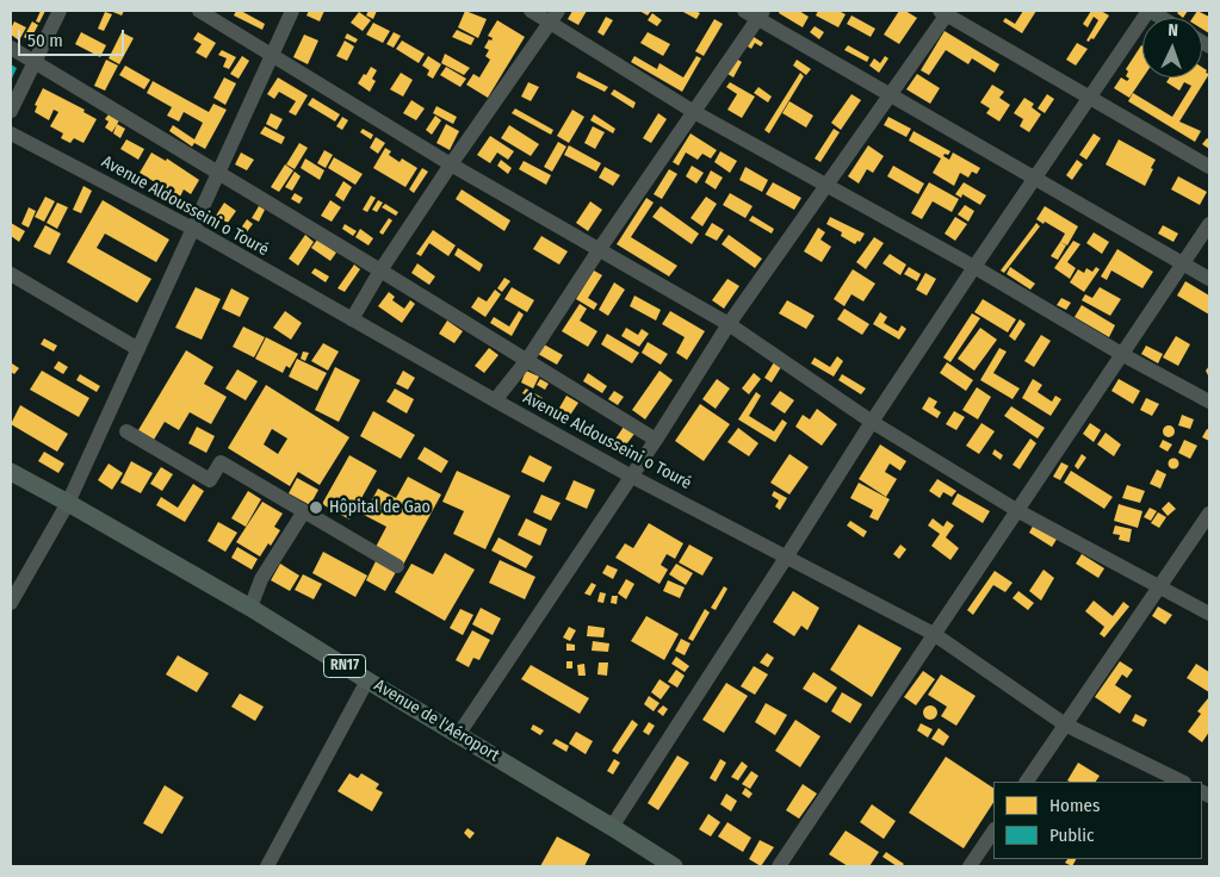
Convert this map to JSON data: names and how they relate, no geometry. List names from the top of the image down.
{
  "streets": {
    "main road": ["RN17", "Avenue de l'Aéroport"],
    "street": ["Avenue Aldousseini o Touré"]
  },
  "places": ["Hôpital de Gao"],
  "legend": ["Homes", "Public"],
  "scale_bar": "50 m",
  "north": "top"
}
